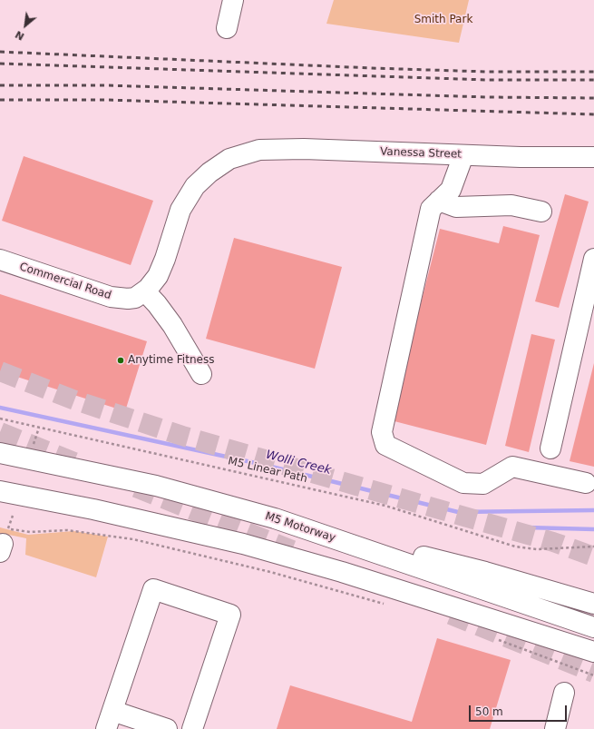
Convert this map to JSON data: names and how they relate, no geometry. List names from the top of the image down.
{
  "streets": {
    "main road": ["Vanessa Street", "Commercial Road", "M5 Motorway"],
    "path": ["M5 Linear Path"]
  },
  "crossings": [
    ["Vanessa Street", "Commercial Road"]
  ],
  "water": ["Wolli Creek"],
  "parks": ["Smith Park"],
  "places": ["Anytime Fitness"],
  "scale_bar": "50 m",
  "north": "bottom left"
}
